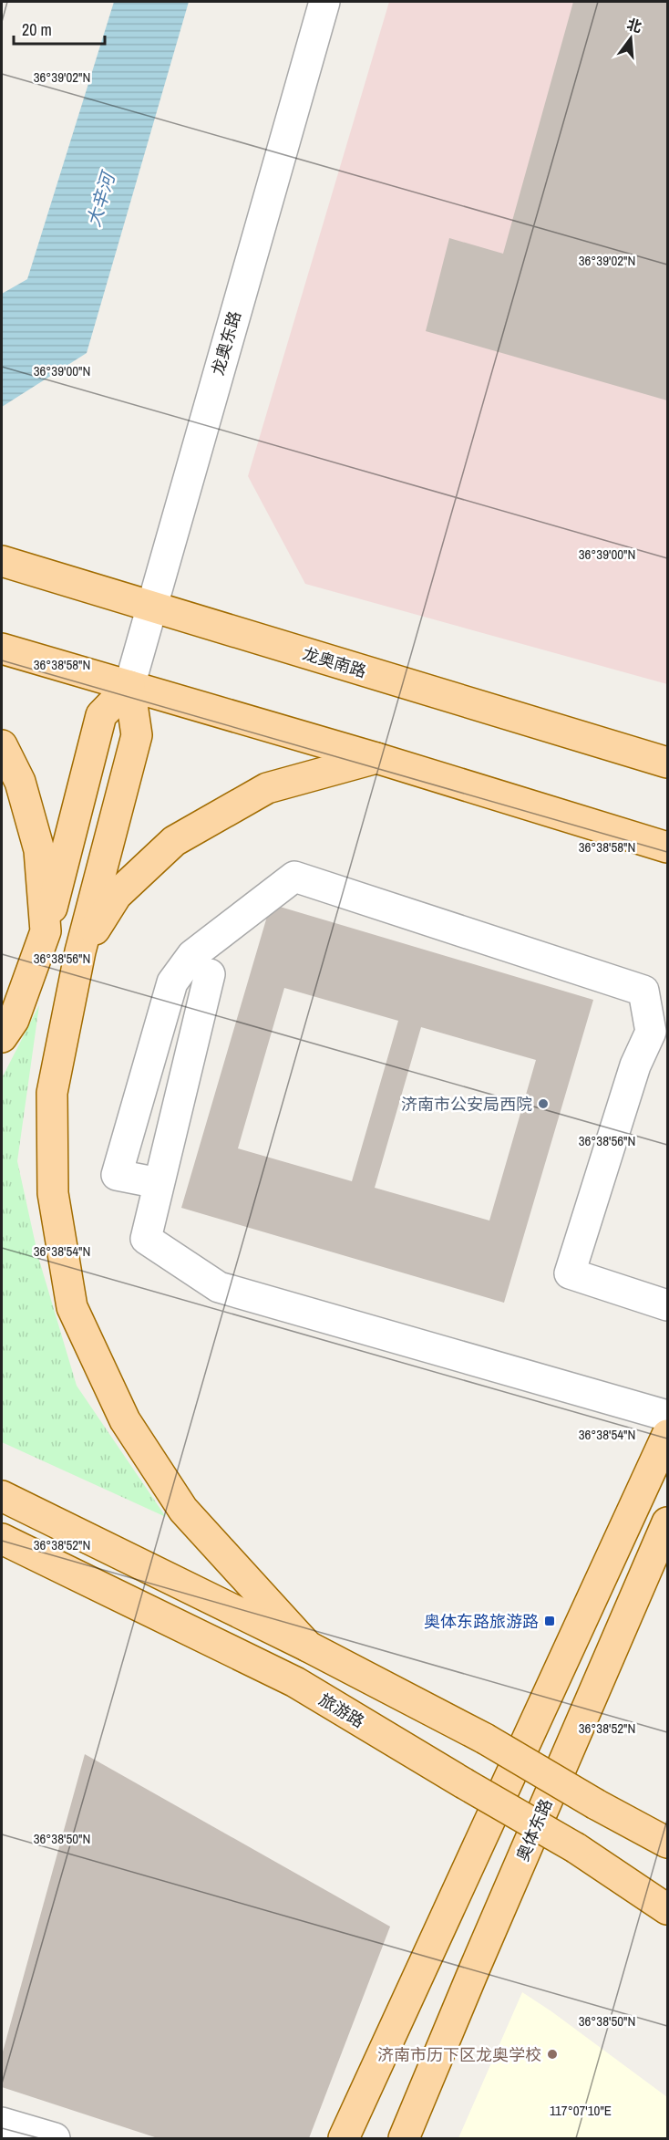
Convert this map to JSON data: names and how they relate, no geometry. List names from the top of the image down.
{
  "streets": {
    "main road": ["龙奥南路", "旅游路", "奥体东路"],
    "street": ["龙奥东路"]
  },
  "crossings": [
    ["龙奥东路", "龙奥南路"]
  ],
  "water": ["大辛河"],
  "places": {
    "other": ["济南市公安局西院", "济南市历下区龙奥学校"],
    "transit": ["奥体东路旅游路"]
  },
  "scale_bar": "20 m",
  "north": "top",
  "coordinates": [
    "36°39'02\"N",
    "36°39'00\"N",
    "36°38'58\"N",
    "36°38'56\"N",
    "36°38'54\"N",
    "36°38'52\"N",
    "36°38'50\"N",
    "117°07'10\"E"
  ]
}
